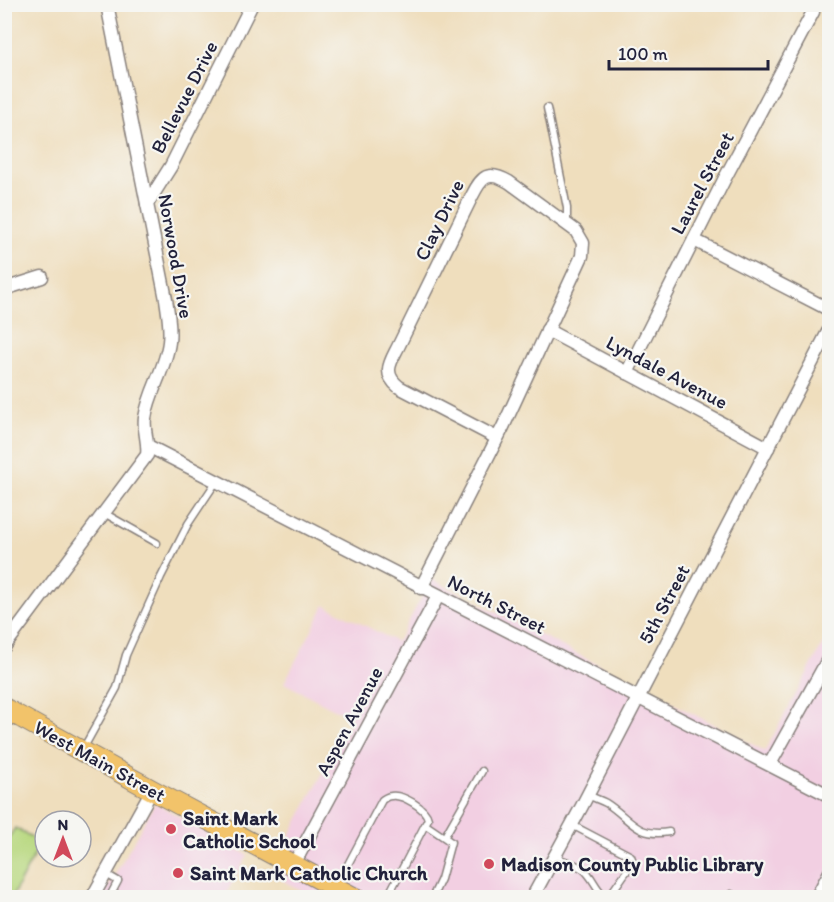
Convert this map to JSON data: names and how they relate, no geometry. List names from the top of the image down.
{
  "streets": {
    "main road": ["West Main Street"],
    "street": [
      "Bellevue Drive",
      "Laurel Street",
      "Clay Drive",
      "Norwood Drive",
      "Lyndale Avenue",
      "North Street",
      "5th Street",
      "Aspen Avenue"
    ]
  },
  "crossings": [
    ["Bellevue Drive", "Norwood Drive"],
    ["Laurel Street", "Lyndale Avenue"],
    ["Clay Drive", "Lyndale Avenue"],
    ["Clay Drive", "North Street"],
    ["Norwood Drive", "North Street"],
    ["Lyndale Avenue", "5th Street"],
    ["North Street", "5th Street"],
    ["North Street", "Aspen Avenue"],
    ["Aspen Avenue", "West Main Street"]
  ],
  "places": ["Saint Mark Catholic School", "Madison County Public Library", "Saint Mark Catholic Church"],
  "scale_bar": "100 m",
  "north": "top"
}
